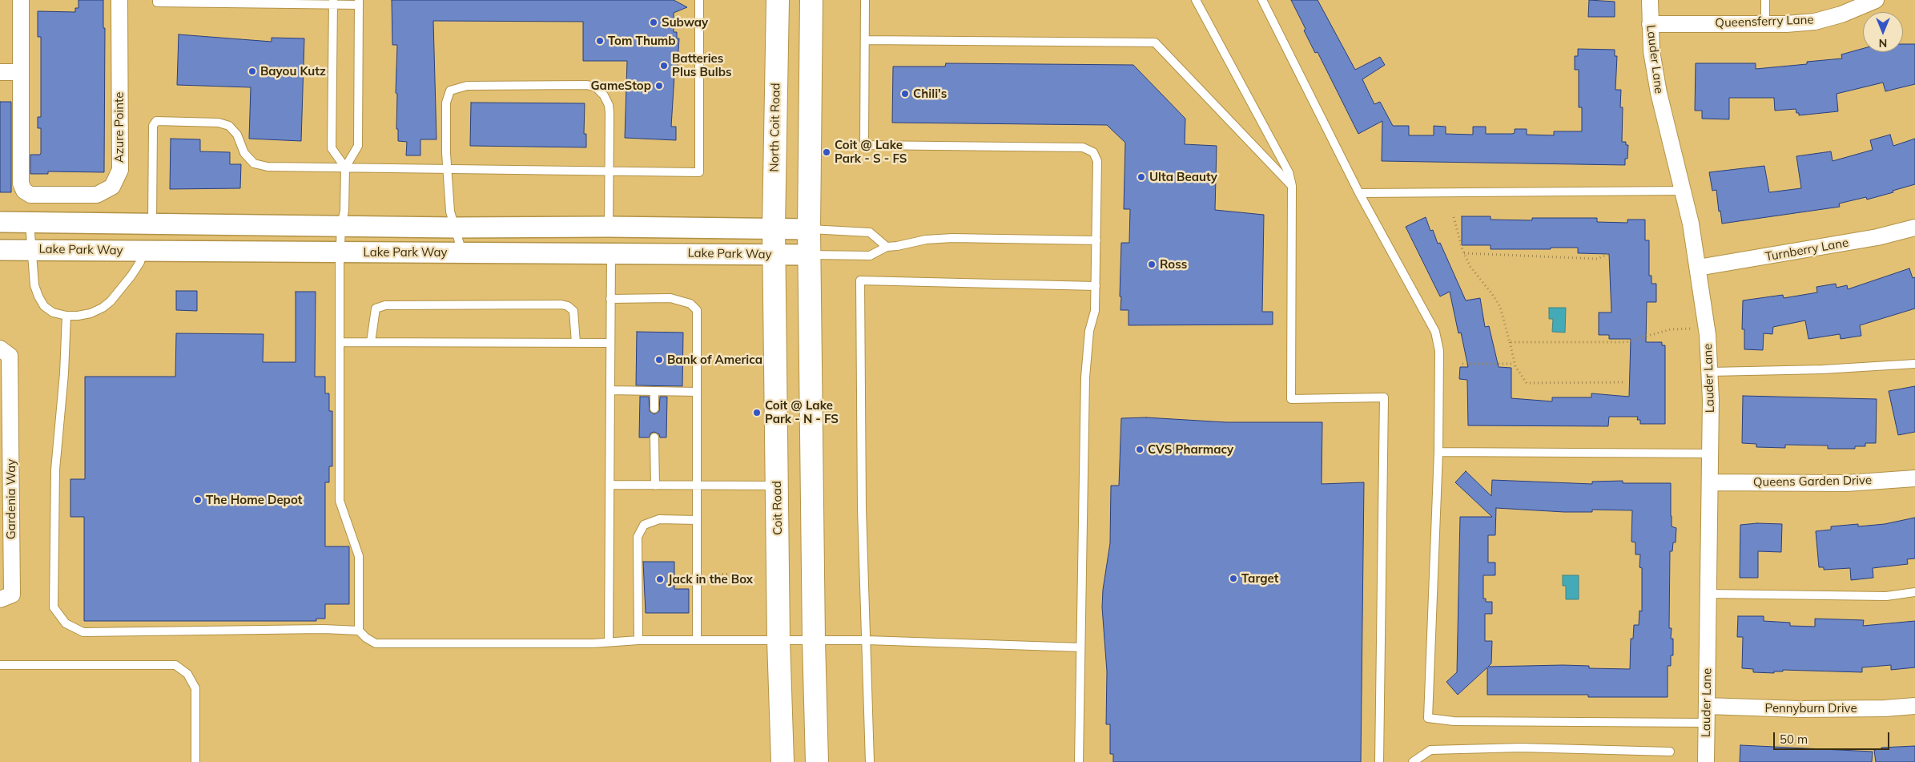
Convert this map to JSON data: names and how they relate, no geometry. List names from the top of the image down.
{
  "streets": {
    "main road": ["North Coit Road", "Coit Road"],
    "street": [
      "Queensferry Lane",
      "Lauder Lane",
      "Azure Pointe",
      "Lake Park Way",
      "Turnberry Lane",
      "Queens Garden Drive",
      "Gardenia Way",
      "Pennyburn Drive"
    ]
  },
  "crossings": [
    ["Queensferry Lane", "Lauder Lane"],
    ["Lauder Lane", "Turnberry Lane"],
    ["Lauder Lane", "Queens Garden Drive"],
    ["Lauder Lane", "Pennyburn Drive"],
    ["North Coit Road", "Lake Park Way"],
    ["North Coit Road", "Coit Road"],
    ["Lake Park Way", "Coit Road"]
  ],
  "places": [
    "Subway",
    "Tom Thumb",
    "Batteries Plus Bulbs",
    "Bayou Kutz",
    "GameStop",
    "Chili's",
    "Coit @ Lake Park - S - FS",
    "Ulta Beauty",
    "Ross",
    "Bank of America",
    "Coit @ Lake Park - N - FS",
    "CVS Pharmacy",
    "The Home Depot",
    "Target",
    "Jack in the Box"
  ],
  "scale_bar": "50 m",
  "north": "bottom"
}
